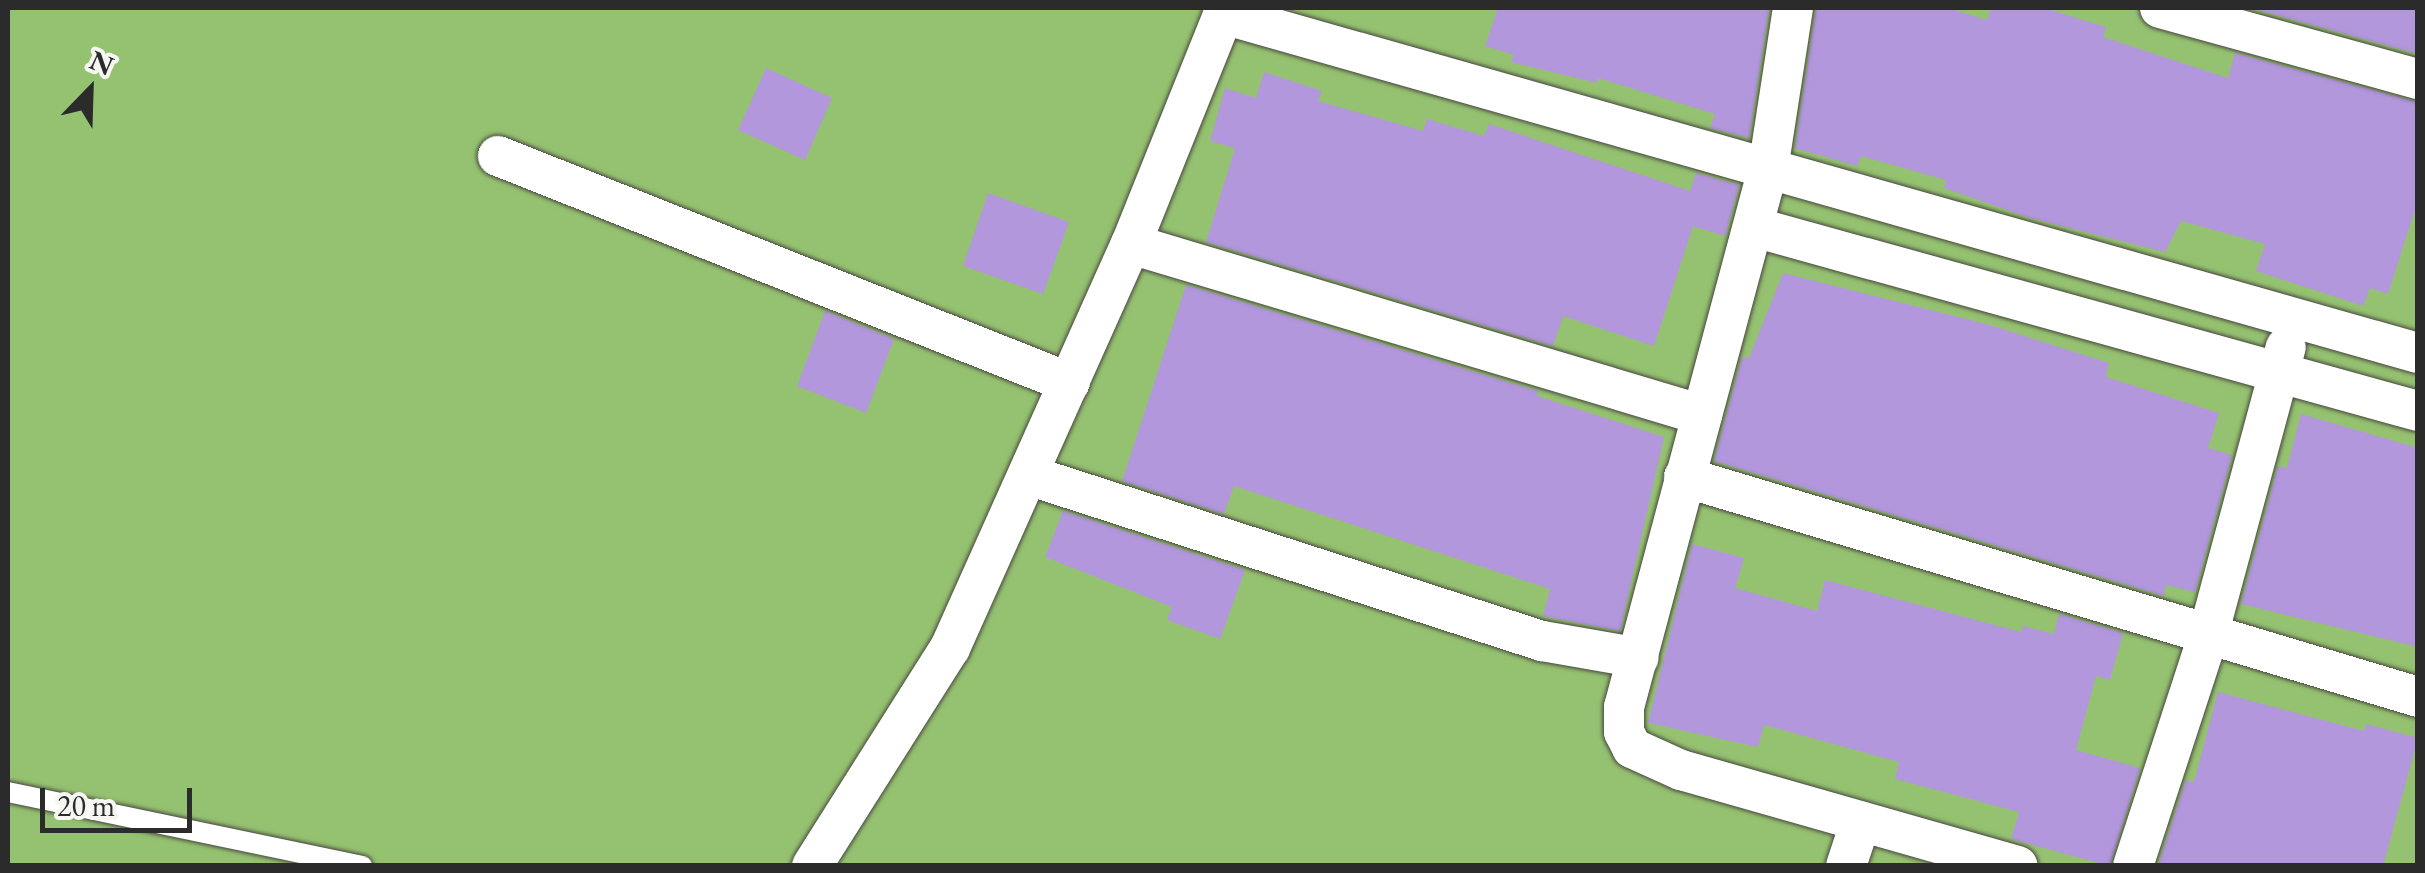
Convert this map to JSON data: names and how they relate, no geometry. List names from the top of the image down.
{
  "scale_bar": "20 m",
  "north": "top right"
}
